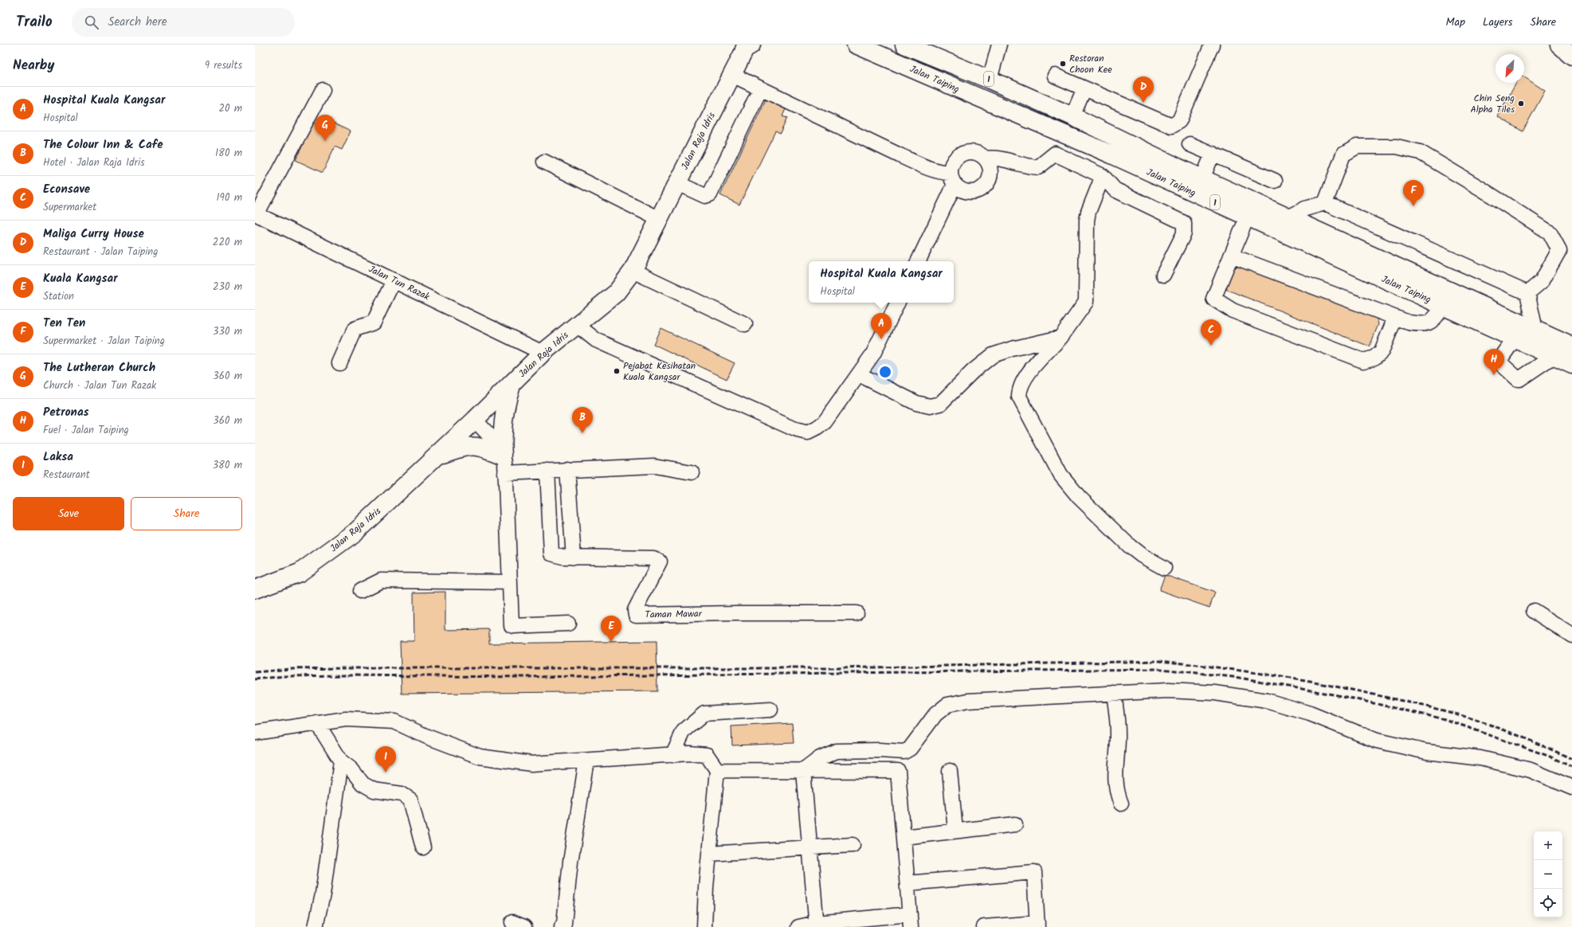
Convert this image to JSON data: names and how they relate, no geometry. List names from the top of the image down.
{
  "streets": {
    "main road": ["Jalan Taiping", "1", "Jalan Raja Idris"],
    "street": ["Jalan Tun Razak", "Taman Mawar"]
  },
  "crossings": [
    ["Jalan Raja Idris", "Jalan Tun Razak"]
  ],
  "places": ["Restoran Choon Kee", "Chin Seng Alpha Tiles", "Pejabat Kesihatan Kuala Kangsar"],
  "north": "bottom left",
  "page": {
    "header": "Trailo",
    "search": "Search here",
    "nav": ["Map", "Layers", "Share"],
    "heading": ["Nearby", "9 results"],
    "pins": [
      "D",
      "G",
      "F",
      "A",
      "C",
      "H",
      "B",
      "E",
      "I"
    ],
    "list": [
      {
        "mark": "A",
        "name": "Hospital Kuala Kangsar",
        "note": "Hospital",
        "value": "20 m"
      },
      {
        "mark": "B",
        "name": "The Colour Inn & Cafe",
        "note": "Hotel · Jalan Raja Idris",
        "value": "180 m"
      },
      {
        "mark": "C",
        "name": "Econsave",
        "note": "Supermarket",
        "value": "190 m"
      },
      {
        "mark": "D",
        "name": "Maliga Curry House",
        "note": "Restaurant · Jalan Taiping",
        "value": "220 m"
      },
      {
        "mark": "E",
        "name": "Kuala Kangsar",
        "note": "Station",
        "value": "230 m"
      },
      {
        "mark": "F",
        "name": "Ten Ten",
        "note": "Supermarket · Jalan Taiping",
        "value": "330 m"
      },
      {
        "mark": "G",
        "name": "The Lutheran Church",
        "note": "Church · Jalan Tun Razak",
        "value": "360 m"
      },
      {
        "mark": "H",
        "name": "Petronas",
        "note": "Fuel · Jalan Taiping",
        "value": "360 m"
      },
      {
        "mark": "I",
        "name": "Laksa",
        "note": "Restaurant",
        "value": "380 m"
      }
    ],
    "popup": ["Hospital Kuala Kangsar", "Hospital"],
    "buttons": ["Save", "Share"],
    "map_buttons": ["+", "−"]
  }
}
